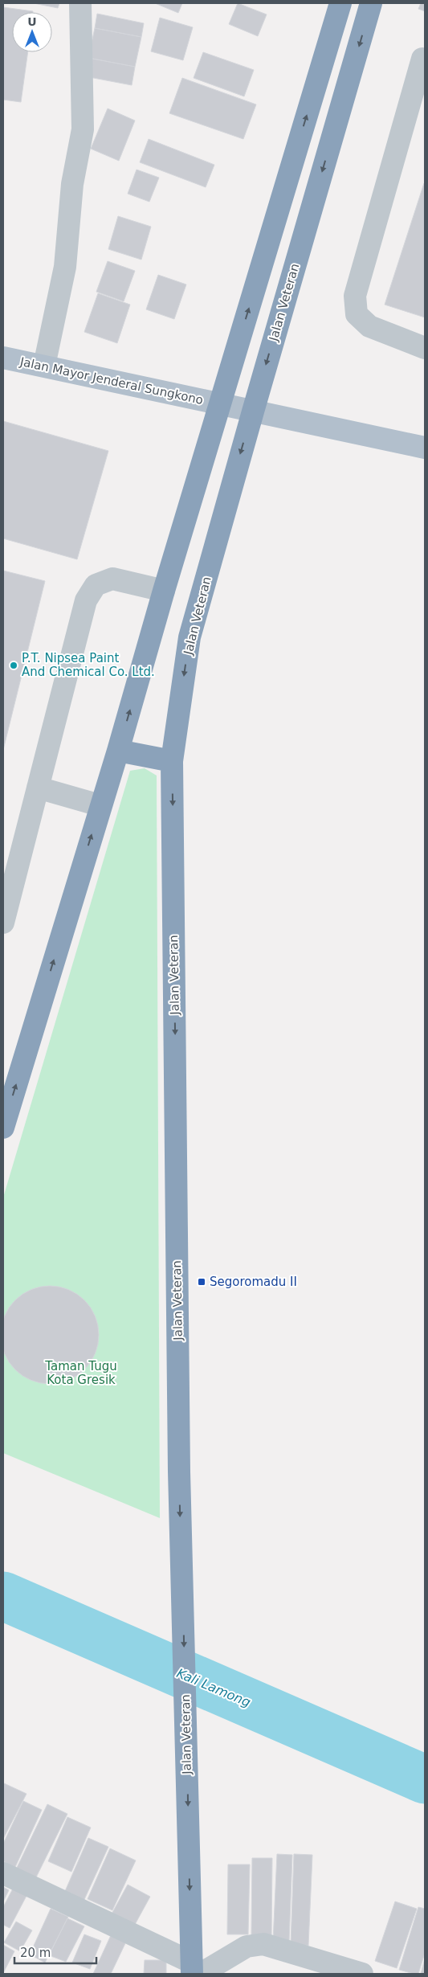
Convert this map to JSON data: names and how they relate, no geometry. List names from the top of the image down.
{
  "streets": {
    "highway": ["Jalan Veteran"],
    "main road": ["Jalan Mayor Jenderal Sungkono"]
  },
  "crossings": [
    ["Jalan Veteran", "Jalan Mayor Jenderal Sungkono"]
  ],
  "water": ["Kali Lamong"],
  "parks": ["Taman Tugu Kota Gresik"],
  "places": {
    "other": ["P.T. Nipsea Paint And Chemical Co. Ltd."],
    "transit": ["Segoromadu II"]
  },
  "scale_bar": "20 m",
  "north": "top"
}
